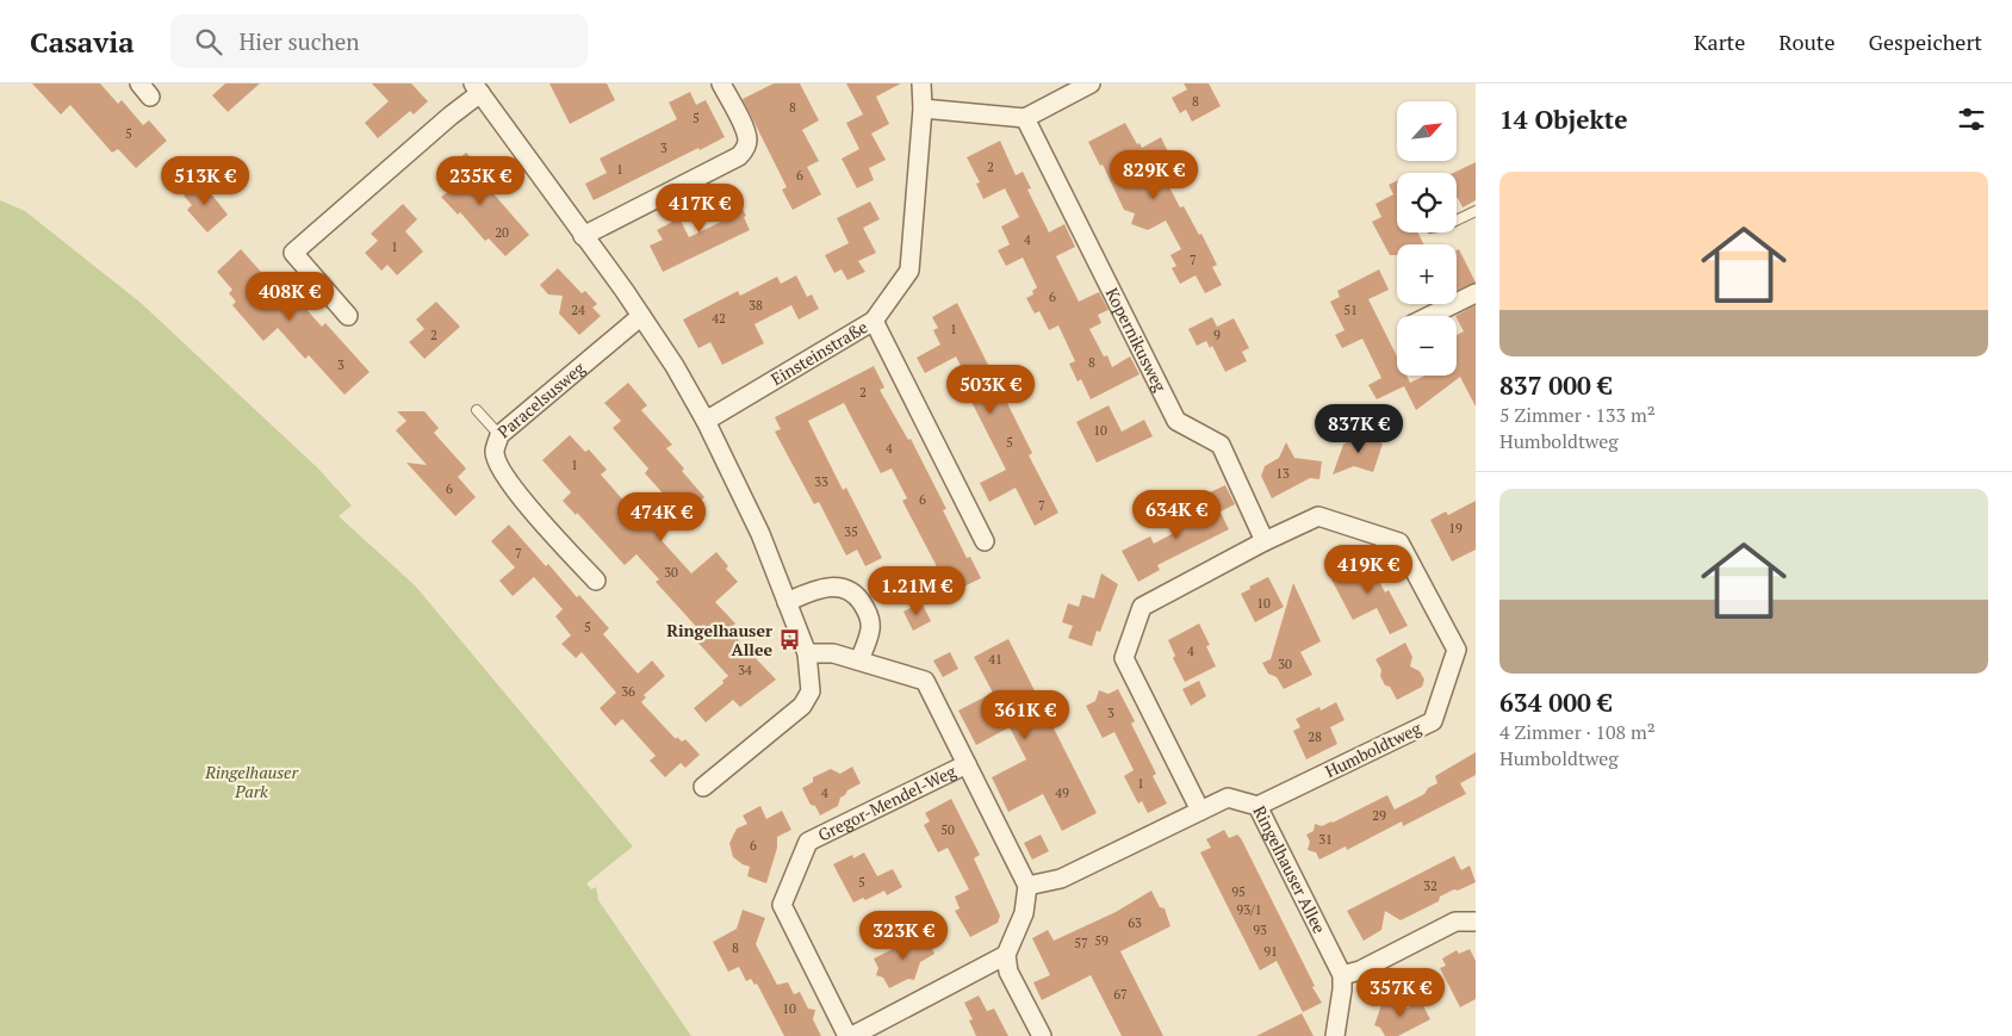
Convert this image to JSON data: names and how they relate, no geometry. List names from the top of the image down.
{
  "streets": {
    "street": [
      "Kopernikusweg",
      "Einsteinstraße",
      "Paracelsusweg",
      "Humboldtweg",
      "Gregor-Mendel-Weg",
      "Ringelhauser Allee"
    ]
  },
  "crossings": [
    ["Kopernikusweg", "Humboldtweg"],
    ["Humboldtweg", "Ringelhauser Allee"]
  ],
  "parks": ["Ringelhauser Park"],
  "places": {
    "bus stop": ["Ringelhauser Allee"]
  },
  "house_numbers": [
    "8",
    "8",
    "5",
    "5",
    "3",
    "2",
    "1",
    "6",
    "20",
    "4",
    "1",
    "7",
    "6",
    "38",
    "24",
    "51",
    "42",
    "1",
    "2",
    "9",
    "8",
    "3",
    "2",
    "10",
    "5",
    "4",
    "1",
    "13",
    "33",
    "6",
    "6",
    "7",
    "19",
    "35",
    "7",
    "30",
    "10",
    "5",
    "4",
    "41",
    "30",
    "34",
    "36",
    "3",
    "28",
    "1",
    "4",
    "49",
    "29",
    "50",
    "31",
    "6",
    "5",
    "32",
    "95",
    "93/1",
    "63",
    "93",
    "59",
    "57",
    "8",
    "91",
    "67",
    "10"
  ],
  "north": "top right",
  "page": {
    "header": "Casavia",
    "search": "Hier suchen",
    "nav": ["Karte", "Route", "Gespeichert"],
    "heading": "14 Objekte",
    "map_buttons": ["+", "−"],
    "price": [
      "829K €",
      "513K €",
      "235K €",
      "417K €",
      "408K €",
      "503K €",
      "837K €",
      "634K €",
      "474K €",
      "419K €",
      "1.21M €",
      "361K €",
      "323K €",
      "357K €"
    ],
    "list": [
      {
        "name": "837 000 €",
        "note": "5 Zimmer · 133 m² · Humboldtweg"
      },
      {
        "name": "634 000 €",
        "note": "4 Zimmer · 108 m² · Humboldtweg"
      }
    ]
  }
}
